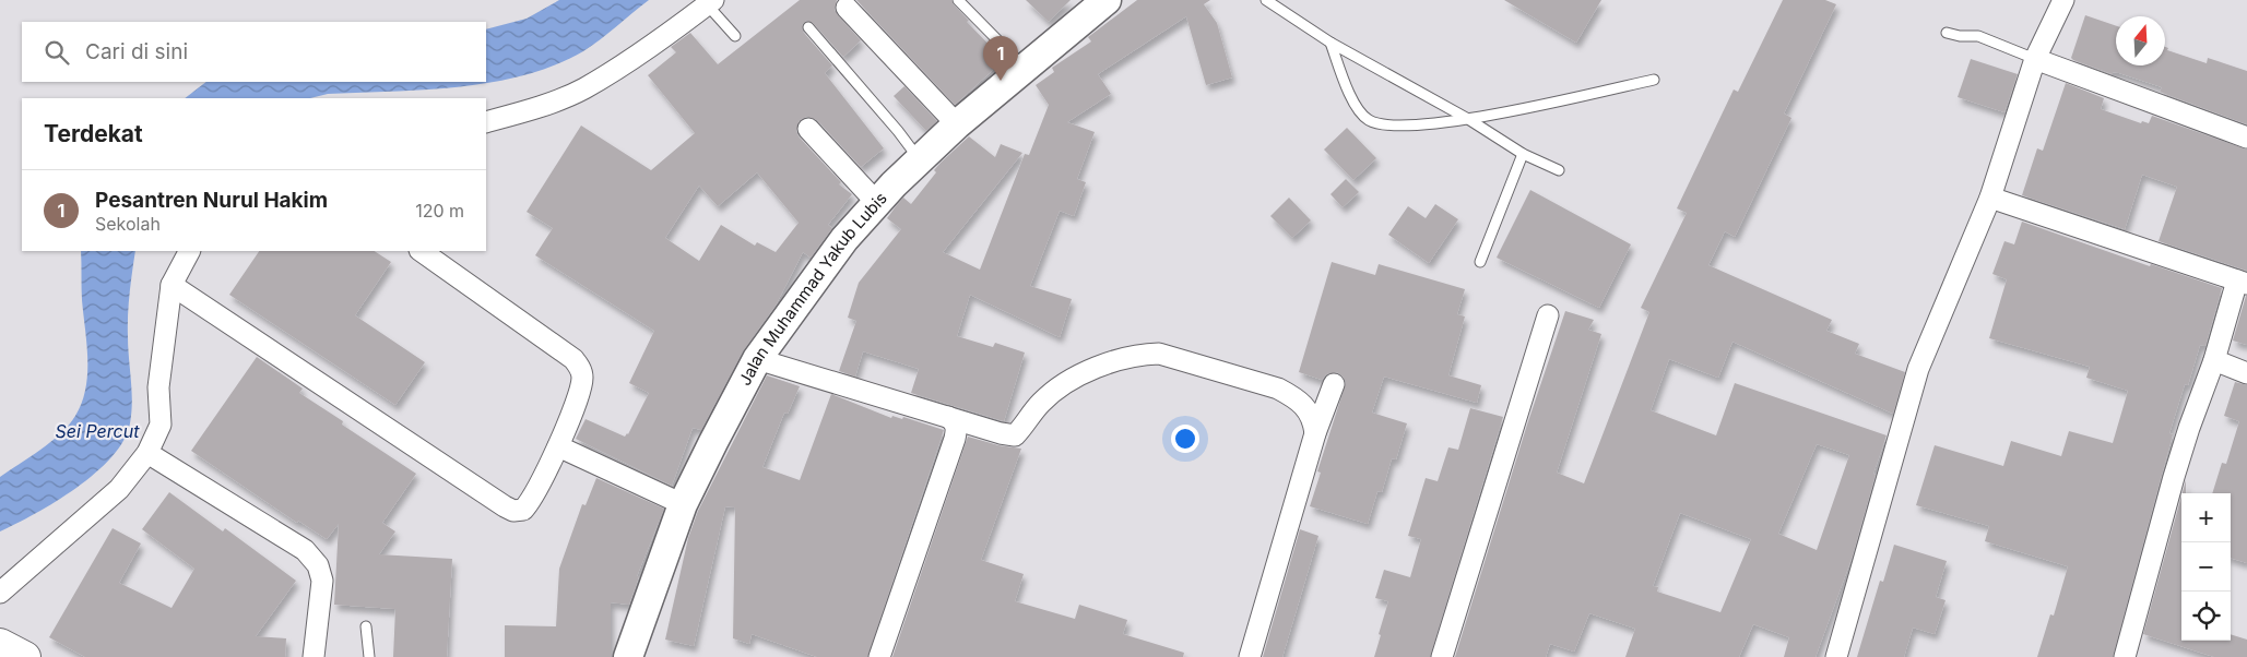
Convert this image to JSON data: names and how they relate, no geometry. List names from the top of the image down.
{
  "streets": {
    "main road": ["Jalan Muhammad Yakub Lubis"]
  },
  "water": ["Sei Percut"],
  "north": "top",
  "page": {
    "search": "Cari di sini",
    "pins": "1",
    "heading": "Terdekat",
    "list": [
      {
        "mark": "1",
        "name": "Pesantren Nurul Hakim",
        "note": "Sekolah",
        "value": "120 m"
      }
    ],
    "map_buttons": ["+", "−"]
  }
}
